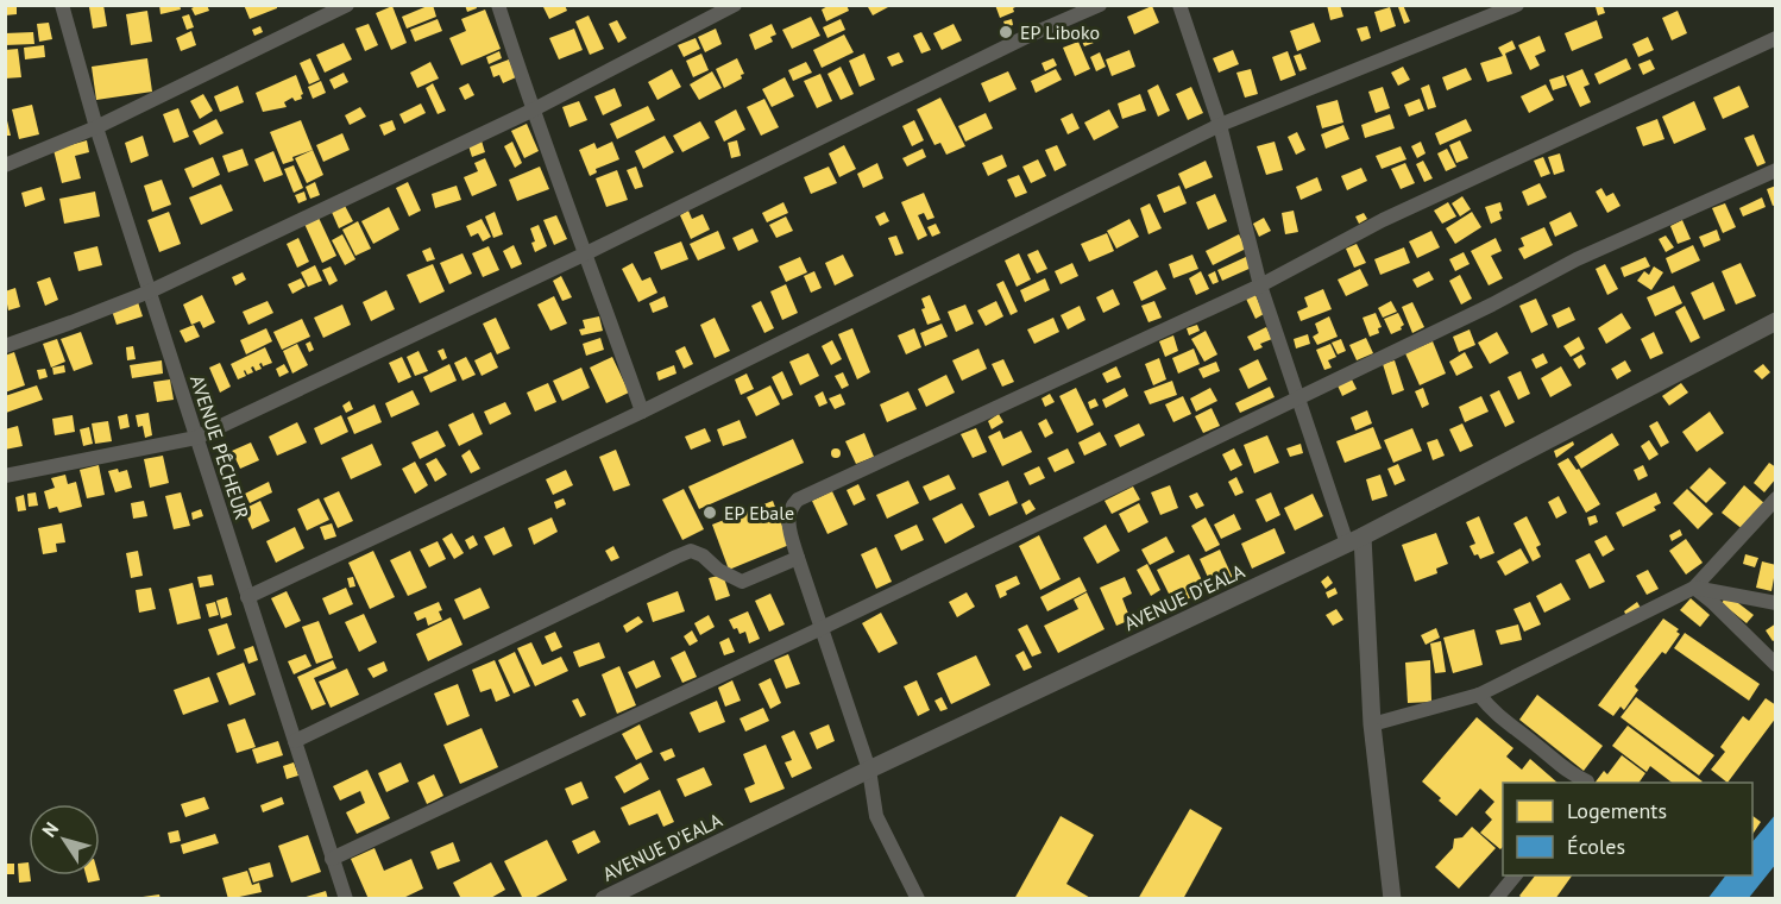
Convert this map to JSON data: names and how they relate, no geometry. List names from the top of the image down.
{
  "streets": {
    "street": ["AVENUE PÊCHEUR", "AVENUE D'EALA"]
  },
  "places": ["EP Liboko", "EP Ebale"],
  "legend": ["Logements", "Écoles"],
  "north": "top left"
}
